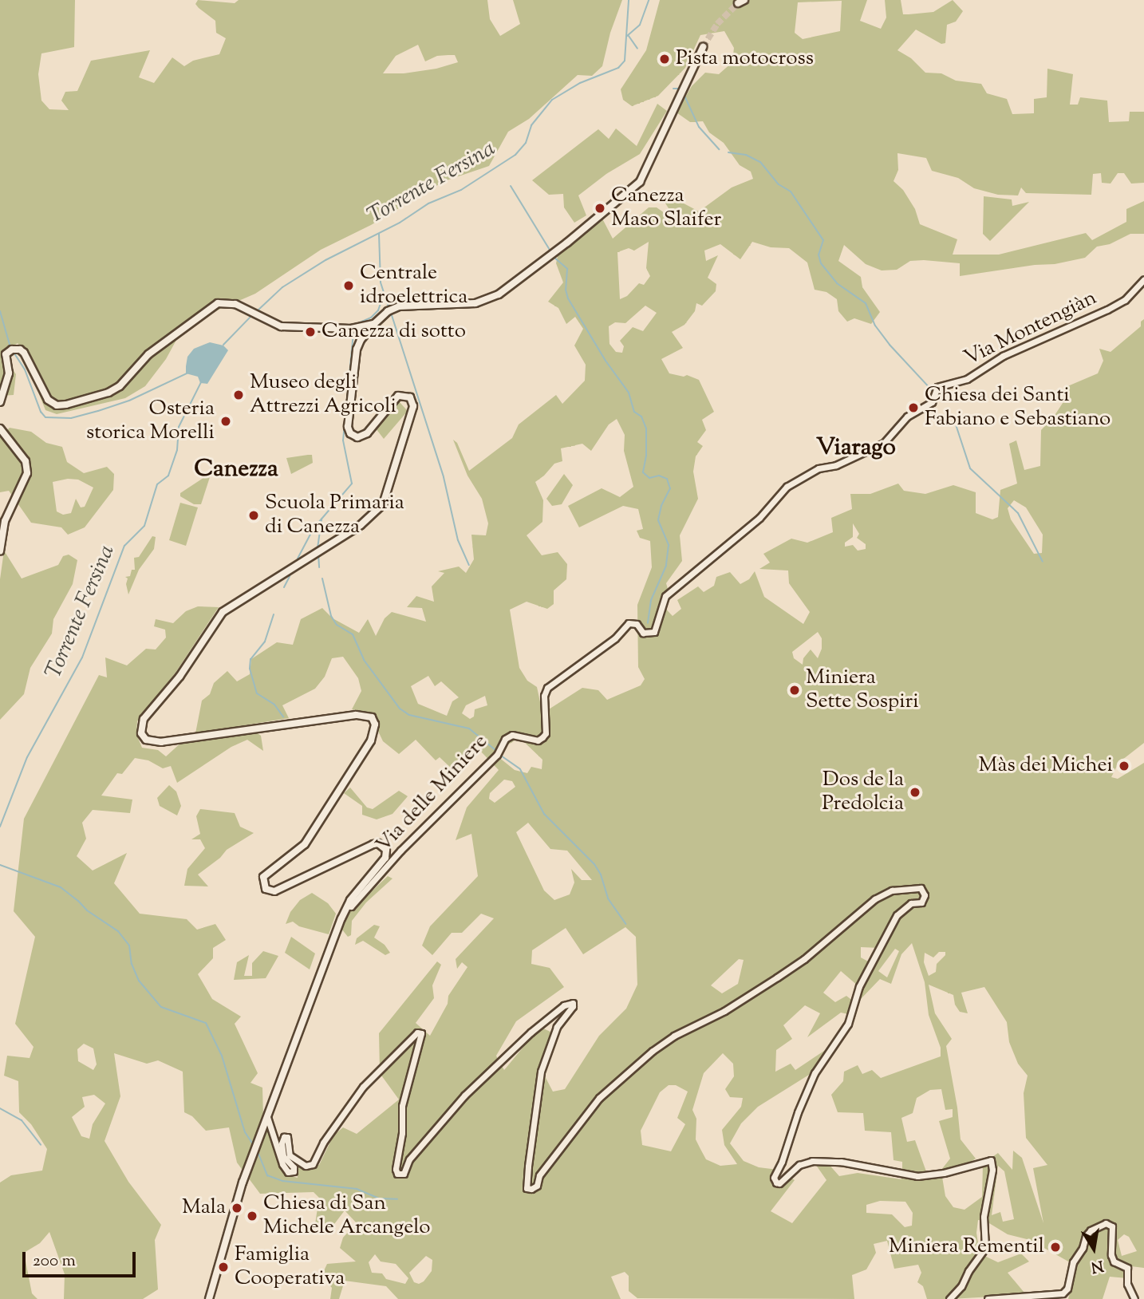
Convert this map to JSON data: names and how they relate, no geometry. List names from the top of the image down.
{
  "streets": {
    "street": ["Via Montengiàn", "Via delle Miniere"]
  },
  "crossings": [
    ["Via Montengiàn", "Via delle Miniere"]
  ],
  "districts": ["Viarago", "Canezza"],
  "water": ["Torrente Fersina"],
  "places": [
    "Pista motocross",
    "Canezza Maso Slaifer",
    "Centrale idroelettrica",
    "Canezza di sotto",
    "Museo degli Attrezzi Agricoli",
    "Chiesa dei Santi Fabiano e Sebastiano",
    "Osteria storica Morelli",
    "Scuola Primaria di Canezza",
    "Miniera Sette Sospiri",
    "Màs dei Michei",
    "Dos de la Predolcia",
    "Mala",
    "Chiesa di San Michele Arcangelo",
    "Miniera Rementil",
    "Famiglia Cooperativa"
  ],
  "scale_bar": "200 m",
  "north": "bottom"
}
